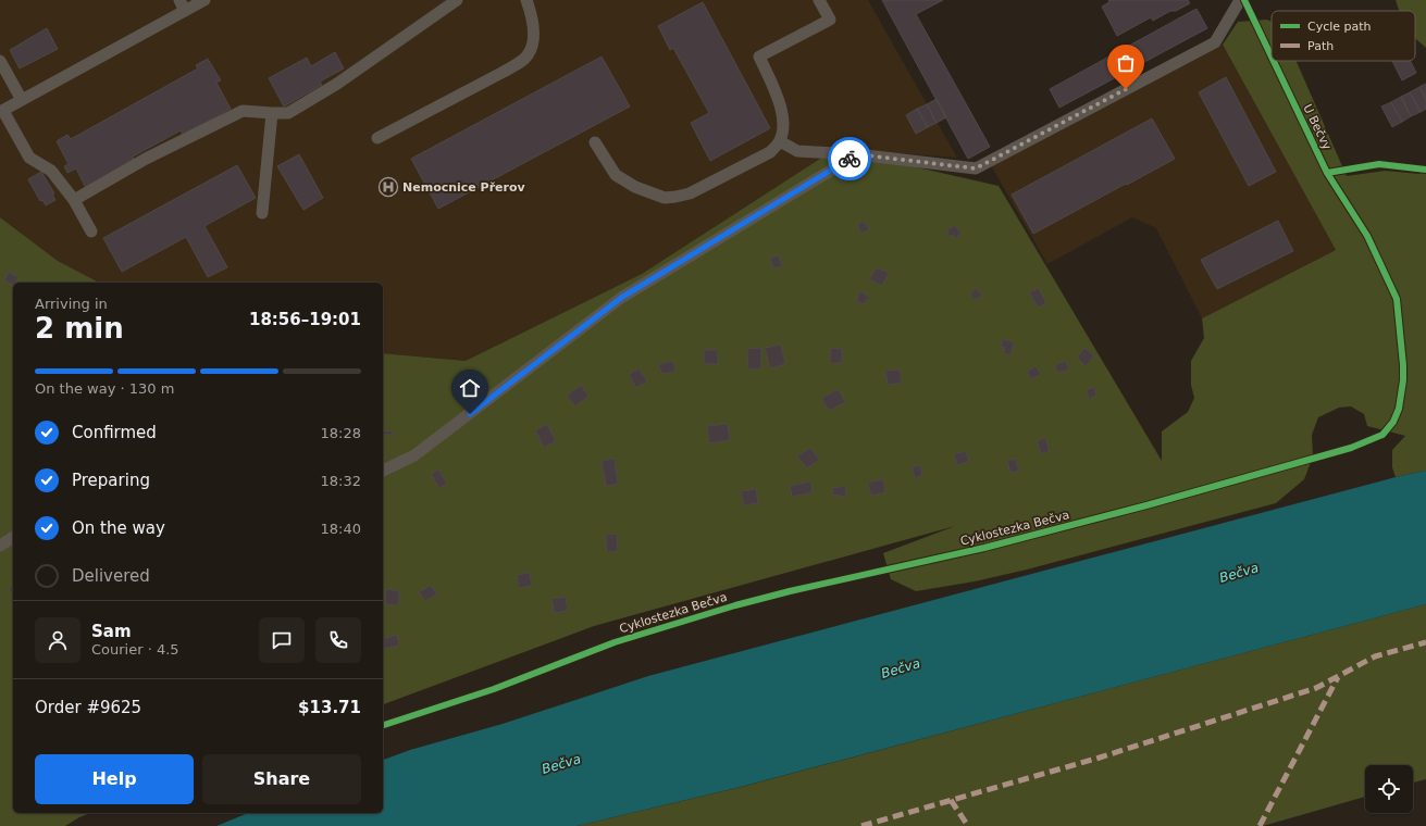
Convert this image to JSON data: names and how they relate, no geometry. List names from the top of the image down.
{
  "streets": {
    "cycle path": ["U Bečvy"]
  },
  "water": ["Bečva"],
  "places": {
    "hospital": ["Nemocnice Přerov"]
  },
  "legend": ["Cycle path", "Path"],
  "page": {
    "heading": ["2 min", "Arriving in", "18:56–19:01"],
    "panel": [
      "Sam",
      "Courier · 4.5",
      "Order #9625",
      "$13.71"
    ],
    "bar": "On the way · 130 m",
    "list": [
      ["Confirmed", "18:28"],
      ["Preparing", "18:32"],
      ["On the way", "18:40"],
      "Delivered"
    ],
    "buttons": ["Help", "Share"]
  }
}
